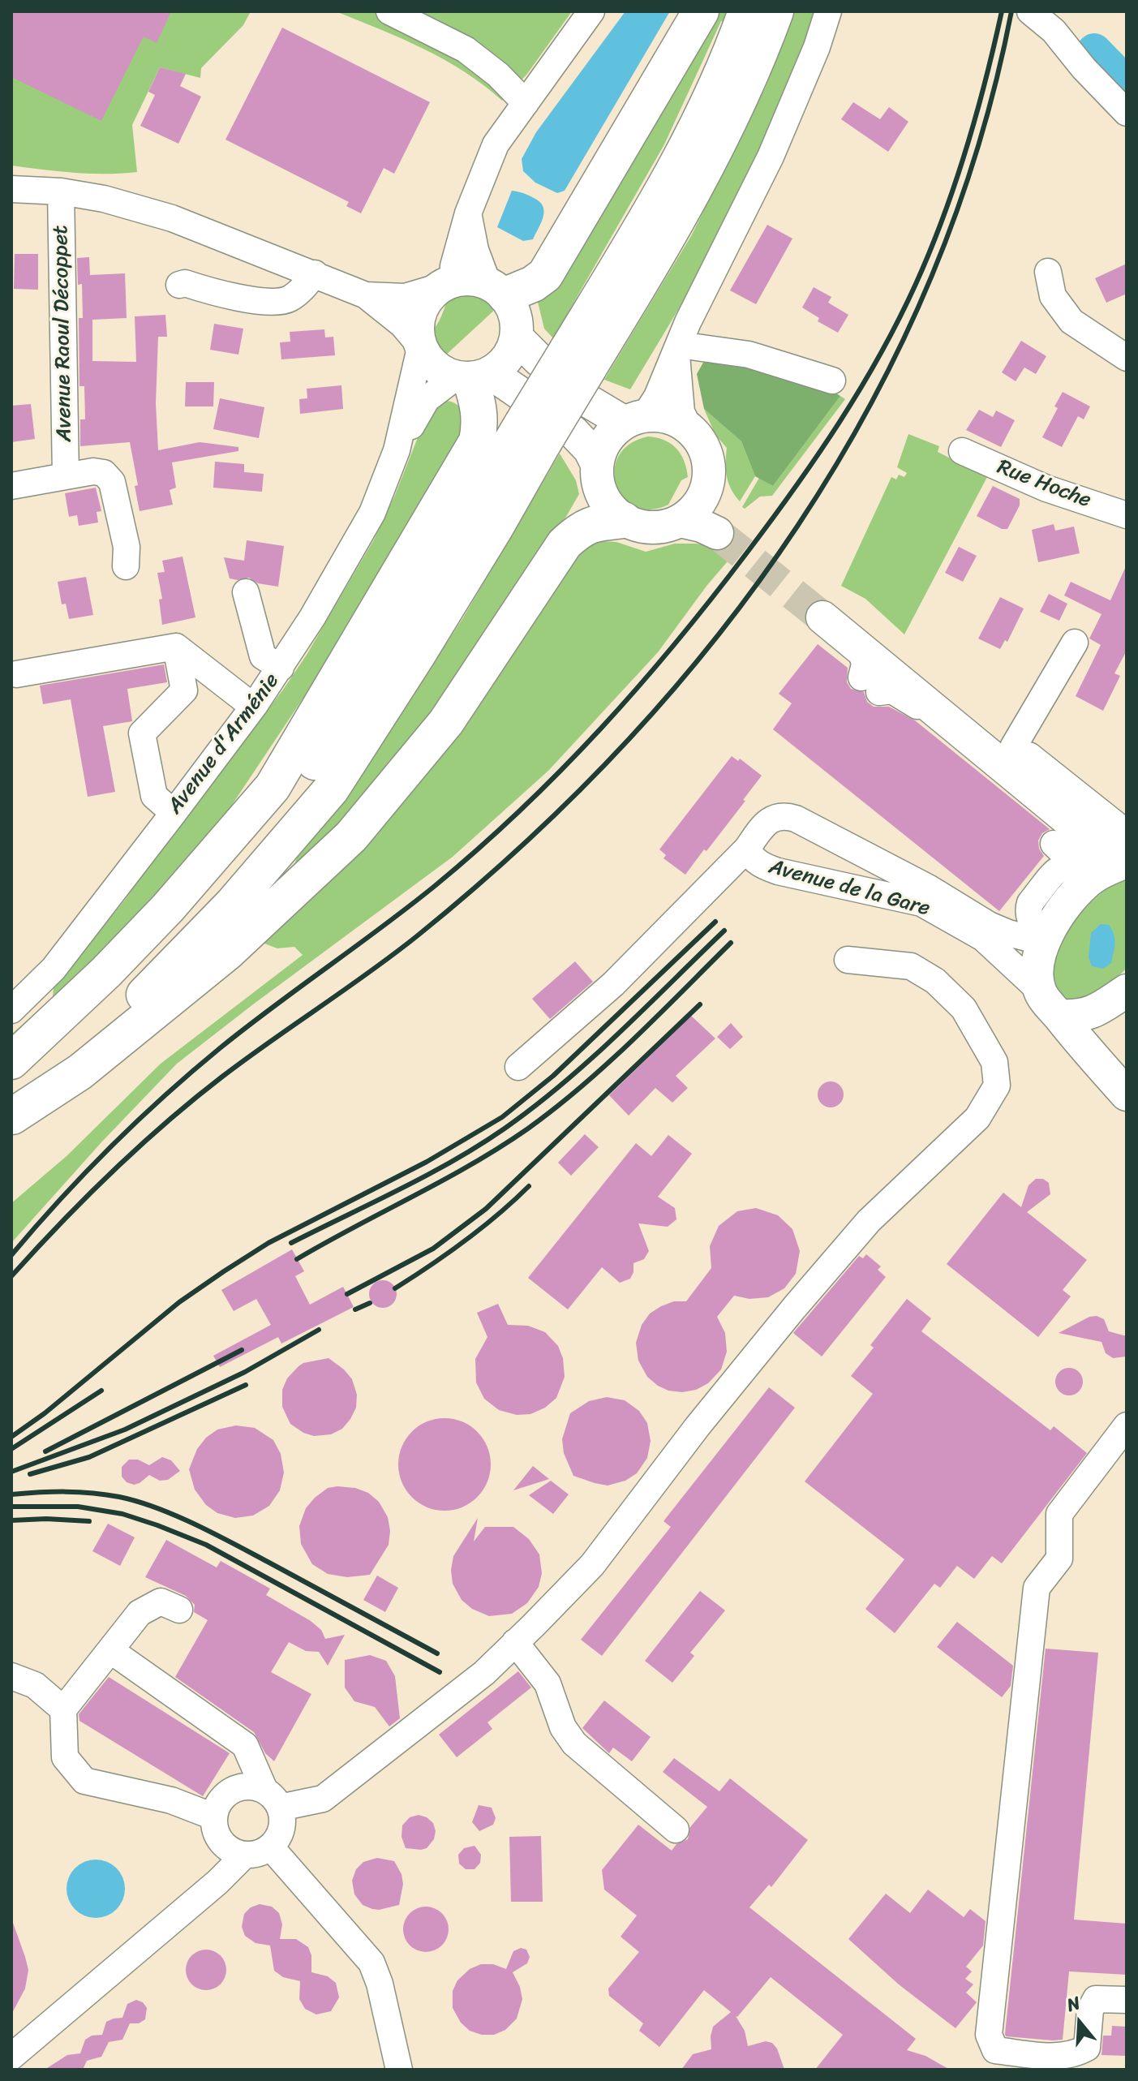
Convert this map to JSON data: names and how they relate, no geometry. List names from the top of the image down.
{
  "streets": {
    "street": [
      "Avenue Raoul Décoppet",
      "Rue Hoche",
      "Avenue d'Arménie",
      "Avenue de la Gare"
    ]
  },
  "crossings": [
    ["Avenue Raoul Décoppet", "Avenue d'Arménie"]
  ],
  "north": "top"
}
